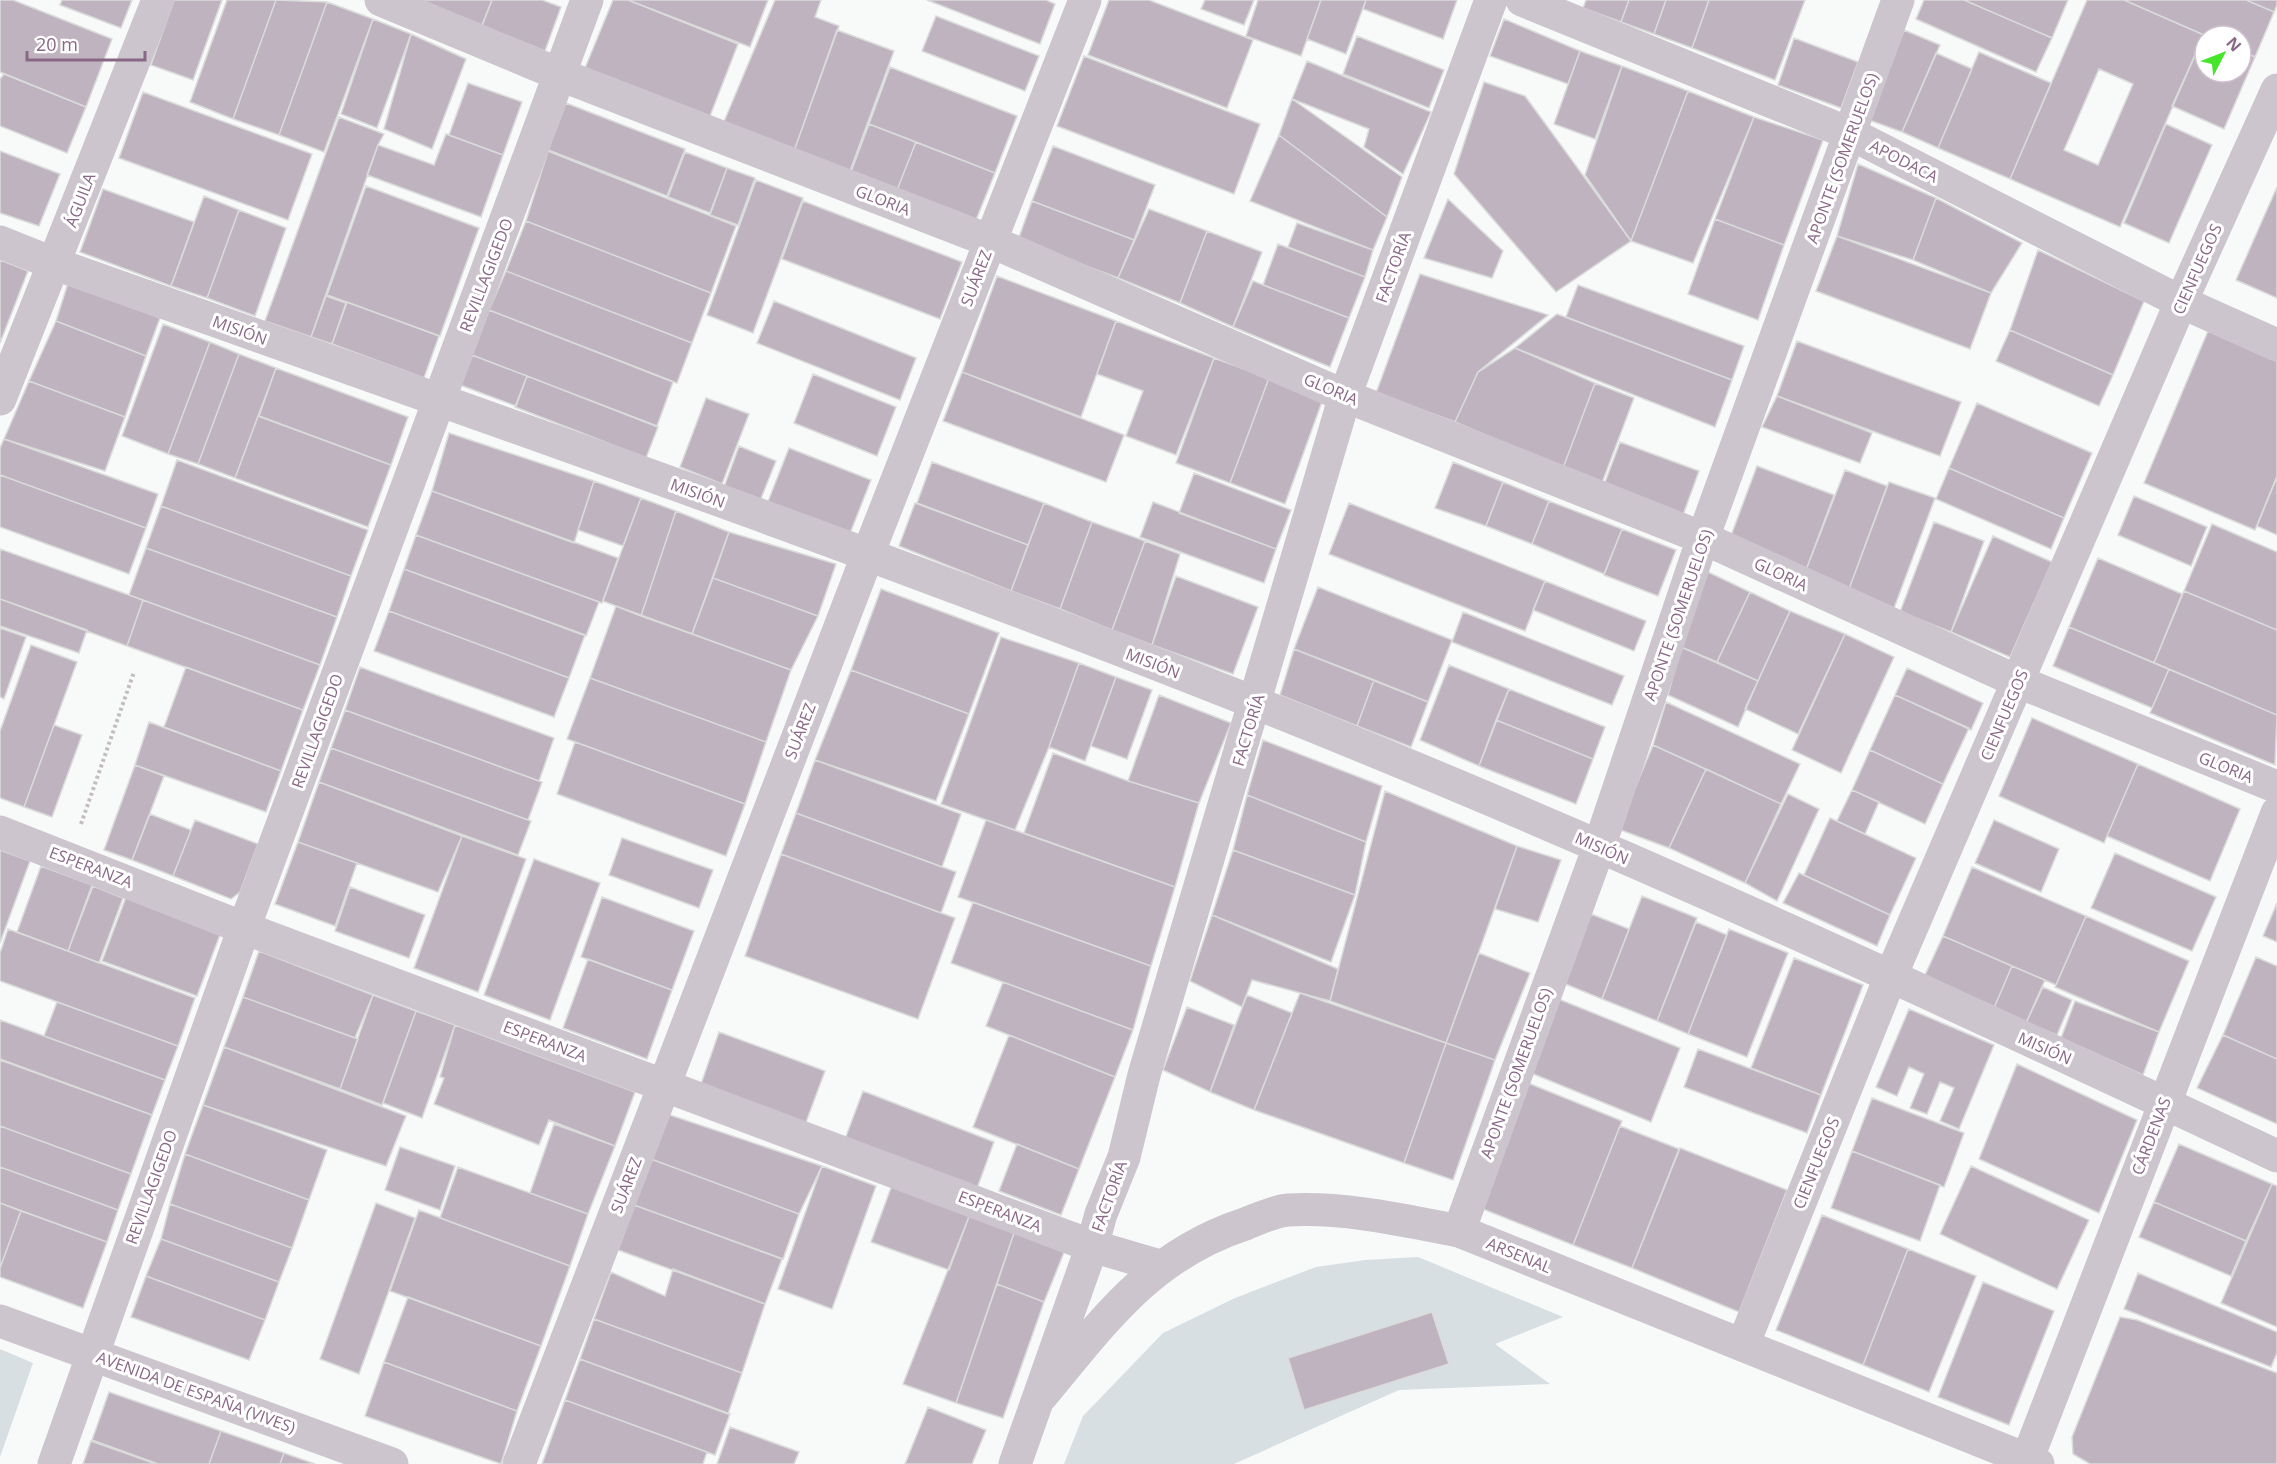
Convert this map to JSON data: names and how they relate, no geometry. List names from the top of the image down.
{
  "streets": {
    "street": [
      "APONTE (SOMERUELOS)",
      "APODACA",
      "ÁGUILA",
      "GLORIA",
      "FACTORÍA",
      "CIENFUEGOS",
      "REVILLAGIGEDO",
      "SUÁREZ",
      "MISIÓN",
      "ESPERANZA",
      "CÁRDENAS",
      "ARSENAL",
      "AVENIDA DE ESPAÑA (VIVES)"
    ]
  },
  "crossings": [
    ["APONTE (SOMERUELOS)", "APODACA"],
    ["APONTE (SOMERUELOS)", "GLORIA"],
    ["APONTE (SOMERUELOS)", "MISIÓN"],
    ["APONTE (SOMERUELOS)", "ARSENAL"],
    ["APODACA", "CIENFUEGOS"],
    ["ÁGUILA", "MISIÓN"],
    ["GLORIA", "FACTORÍA"],
    ["GLORIA", "CIENFUEGOS"],
    ["GLORIA", "REVILLAGIGEDO"],
    ["GLORIA", "SUÁREZ"],
    ["FACTORÍA", "MISIÓN"],
    ["FACTORÍA", "ESPERANZA"],
    ["FACTORÍA", "ARSENAL"],
    ["CIENFUEGOS", "MISIÓN"],
    ["CIENFUEGOS", "ARSENAL"],
    ["REVILLAGIGEDO", "MISIÓN"],
    ["REVILLAGIGEDO", "ESPERANZA"],
    ["REVILLAGIGEDO", "AVENIDA DE ESPAÑA (VIVES)"],
    ["SUÁREZ", "MISIÓN"],
    ["SUÁREZ", "ESPERANZA"],
    ["MISIÓN", "CÁRDENAS"],
    ["ESPERANZA", "ARSENAL"],
    ["CÁRDENAS", "ARSENAL"]
  ],
  "scale_bar": "20 m",
  "north": "top right"
}
